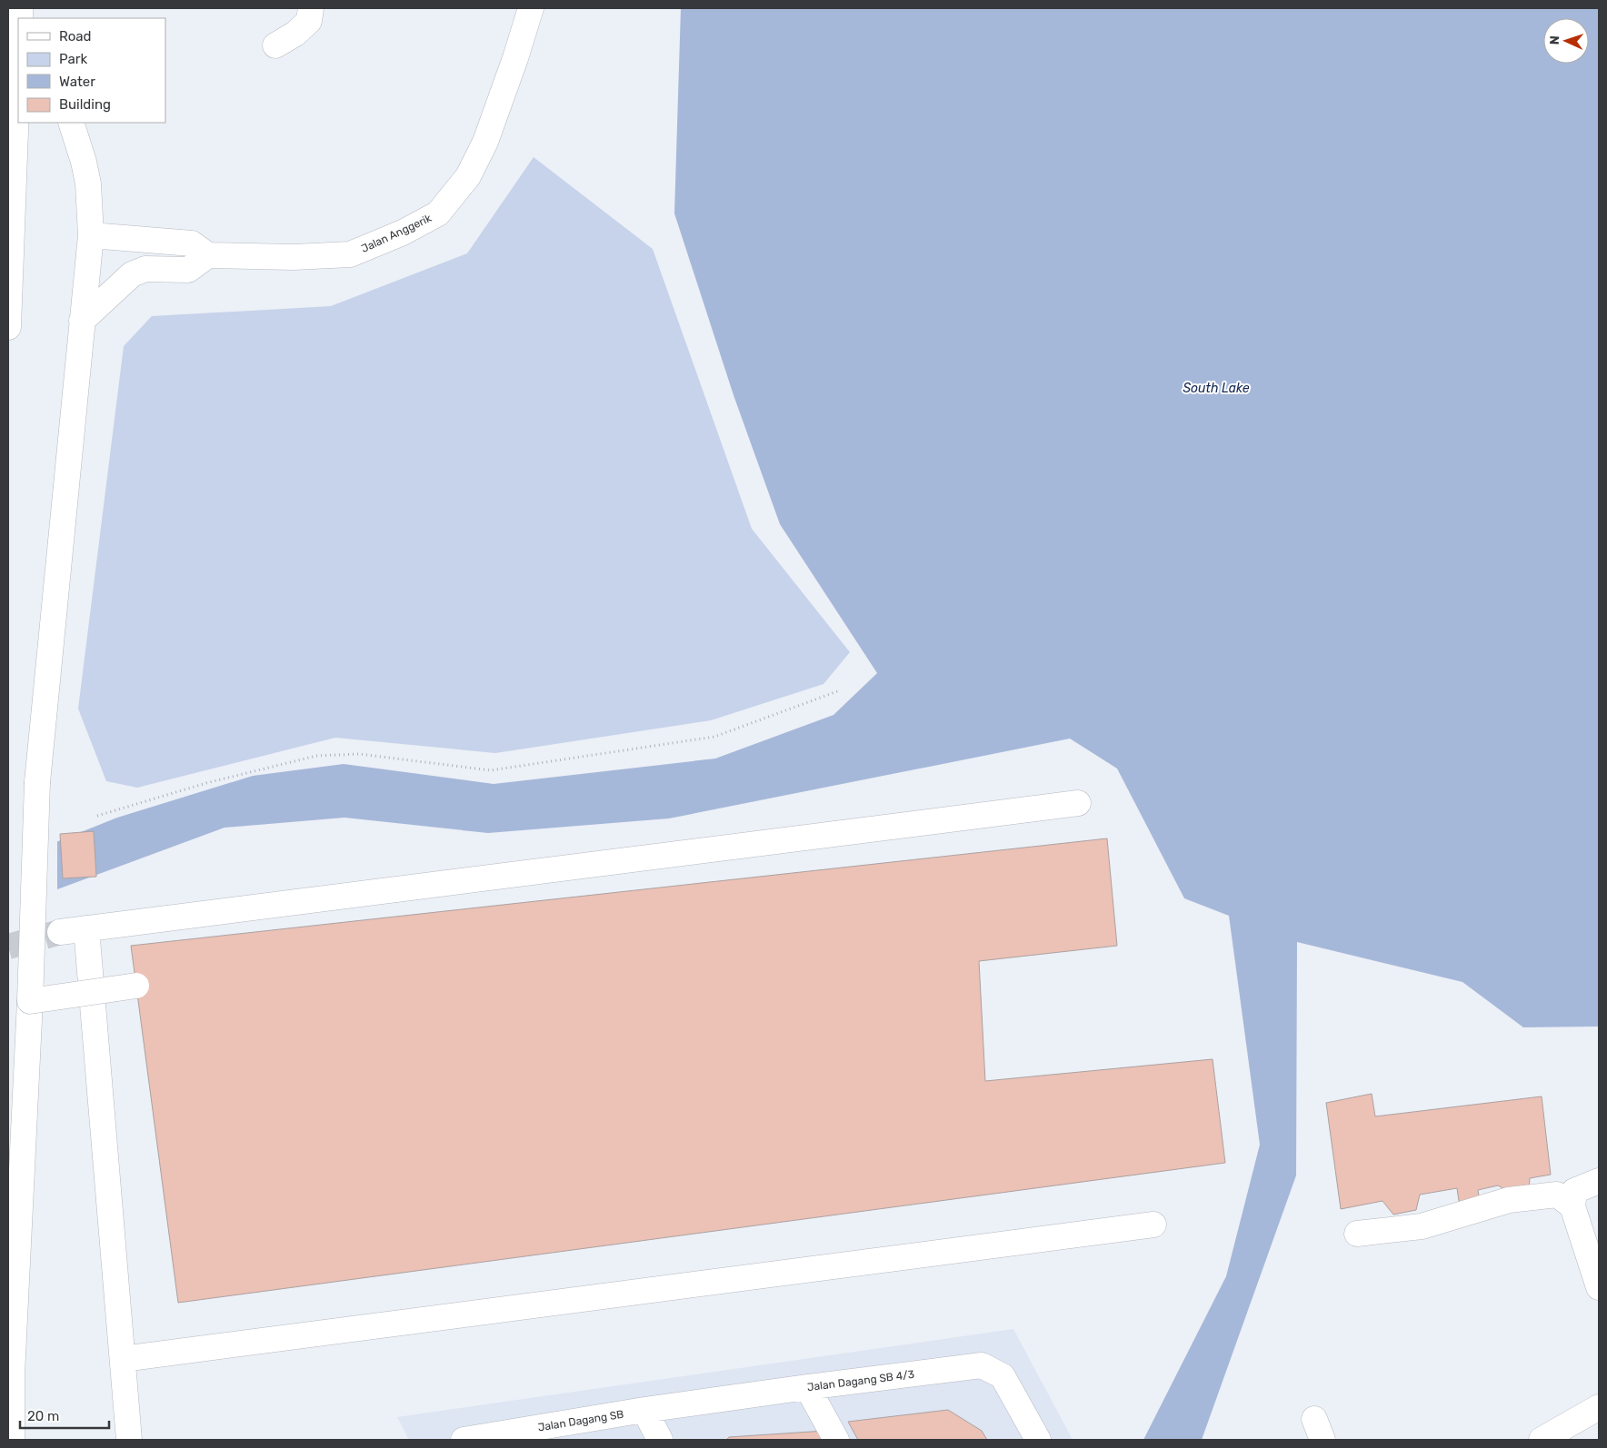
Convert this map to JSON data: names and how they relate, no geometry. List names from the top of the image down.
{
  "streets": {
    "main road": ["Jalan Anggerik", "Jalan Dagang SB 4/3", "Jalan Dagang SB"]
  },
  "crossings": [
    ["Jalan Dagang SB 4/3", "Jalan Dagang SB"]
  ],
  "water": ["South Lake"],
  "legend": [
    "Road",
    "Park",
    "Water",
    "Building"
  ],
  "scale_bar": "20 m",
  "north": "left"
}
